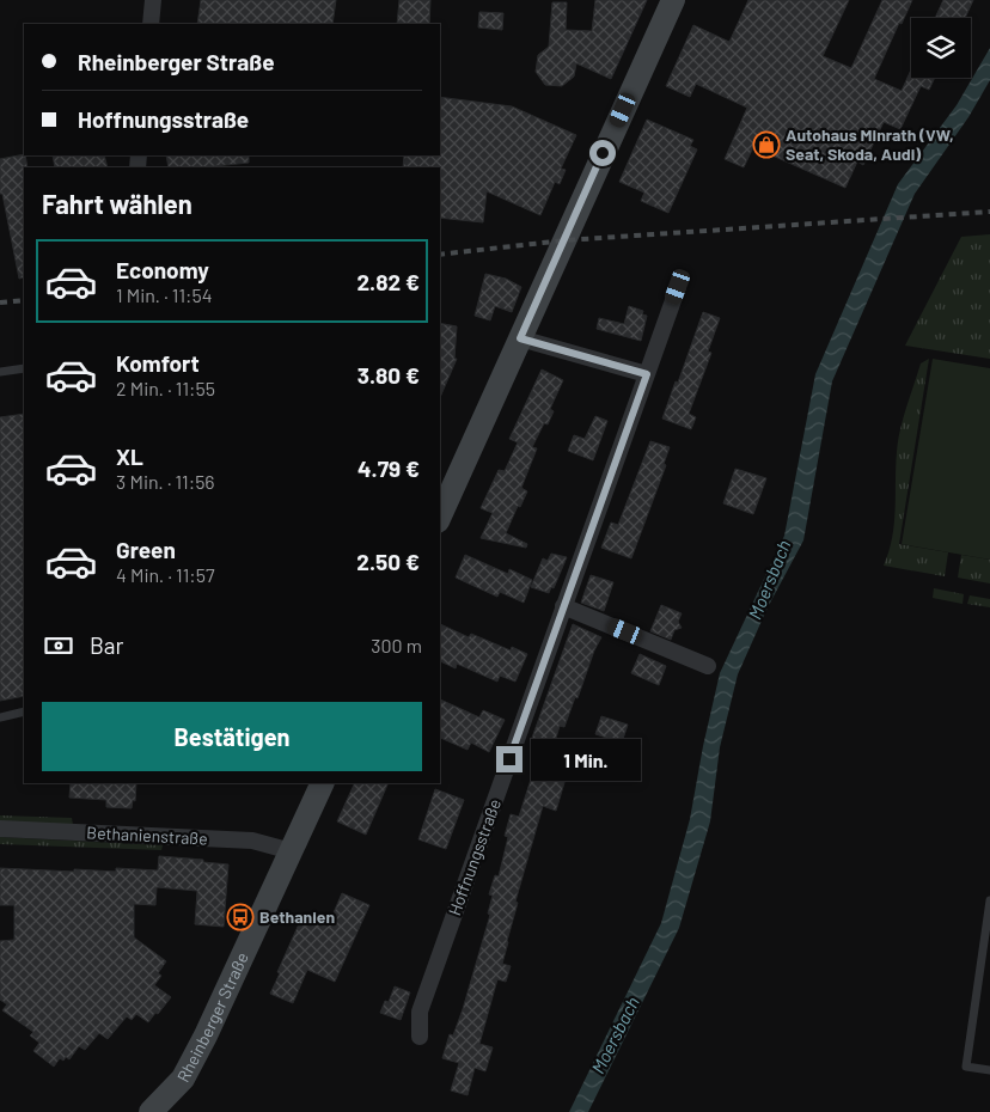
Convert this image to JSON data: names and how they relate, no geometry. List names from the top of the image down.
{
  "streets": {
    "main road": ["Rheinberger Straße"],
    "street": ["Bethanienstraße", "Hoffnungsstraße"]
  },
  "crossings": [
    ["Bethanienstraße", "Rheinberger Straße"]
  ],
  "water": ["Moersbach"],
  "places": {
    "shop": ["Autohaus Minrath (VW, Seat, Skoda, Audi)"],
    "bus stop": ["Bethanien"]
  },
  "page": {
    "banner": ["Rheinberger Straße", "Hoffnungsstraße"],
    "heading": "Fahrt wählen",
    "list": [
      {
        "name": "Economy",
        "note": "1 Min. · 11:54",
        "value": "2.82 €"
      },
      {
        "name": "Komfort",
        "note": "2 Min. · 11:55",
        "value": "3.80 €"
      },
      {
        "name": "XL",
        "note": "3 Min. · 11:56",
        "value": "4.79 €"
      },
      {
        "name": "Green",
        "note": "4 Min. · 11:57",
        "value": "2.50 €"
      }
    ],
    "pay": ["Bar", "300 m"],
    "buttons": "Bestätigen",
    "bubble": "1 Min."
  }
}
